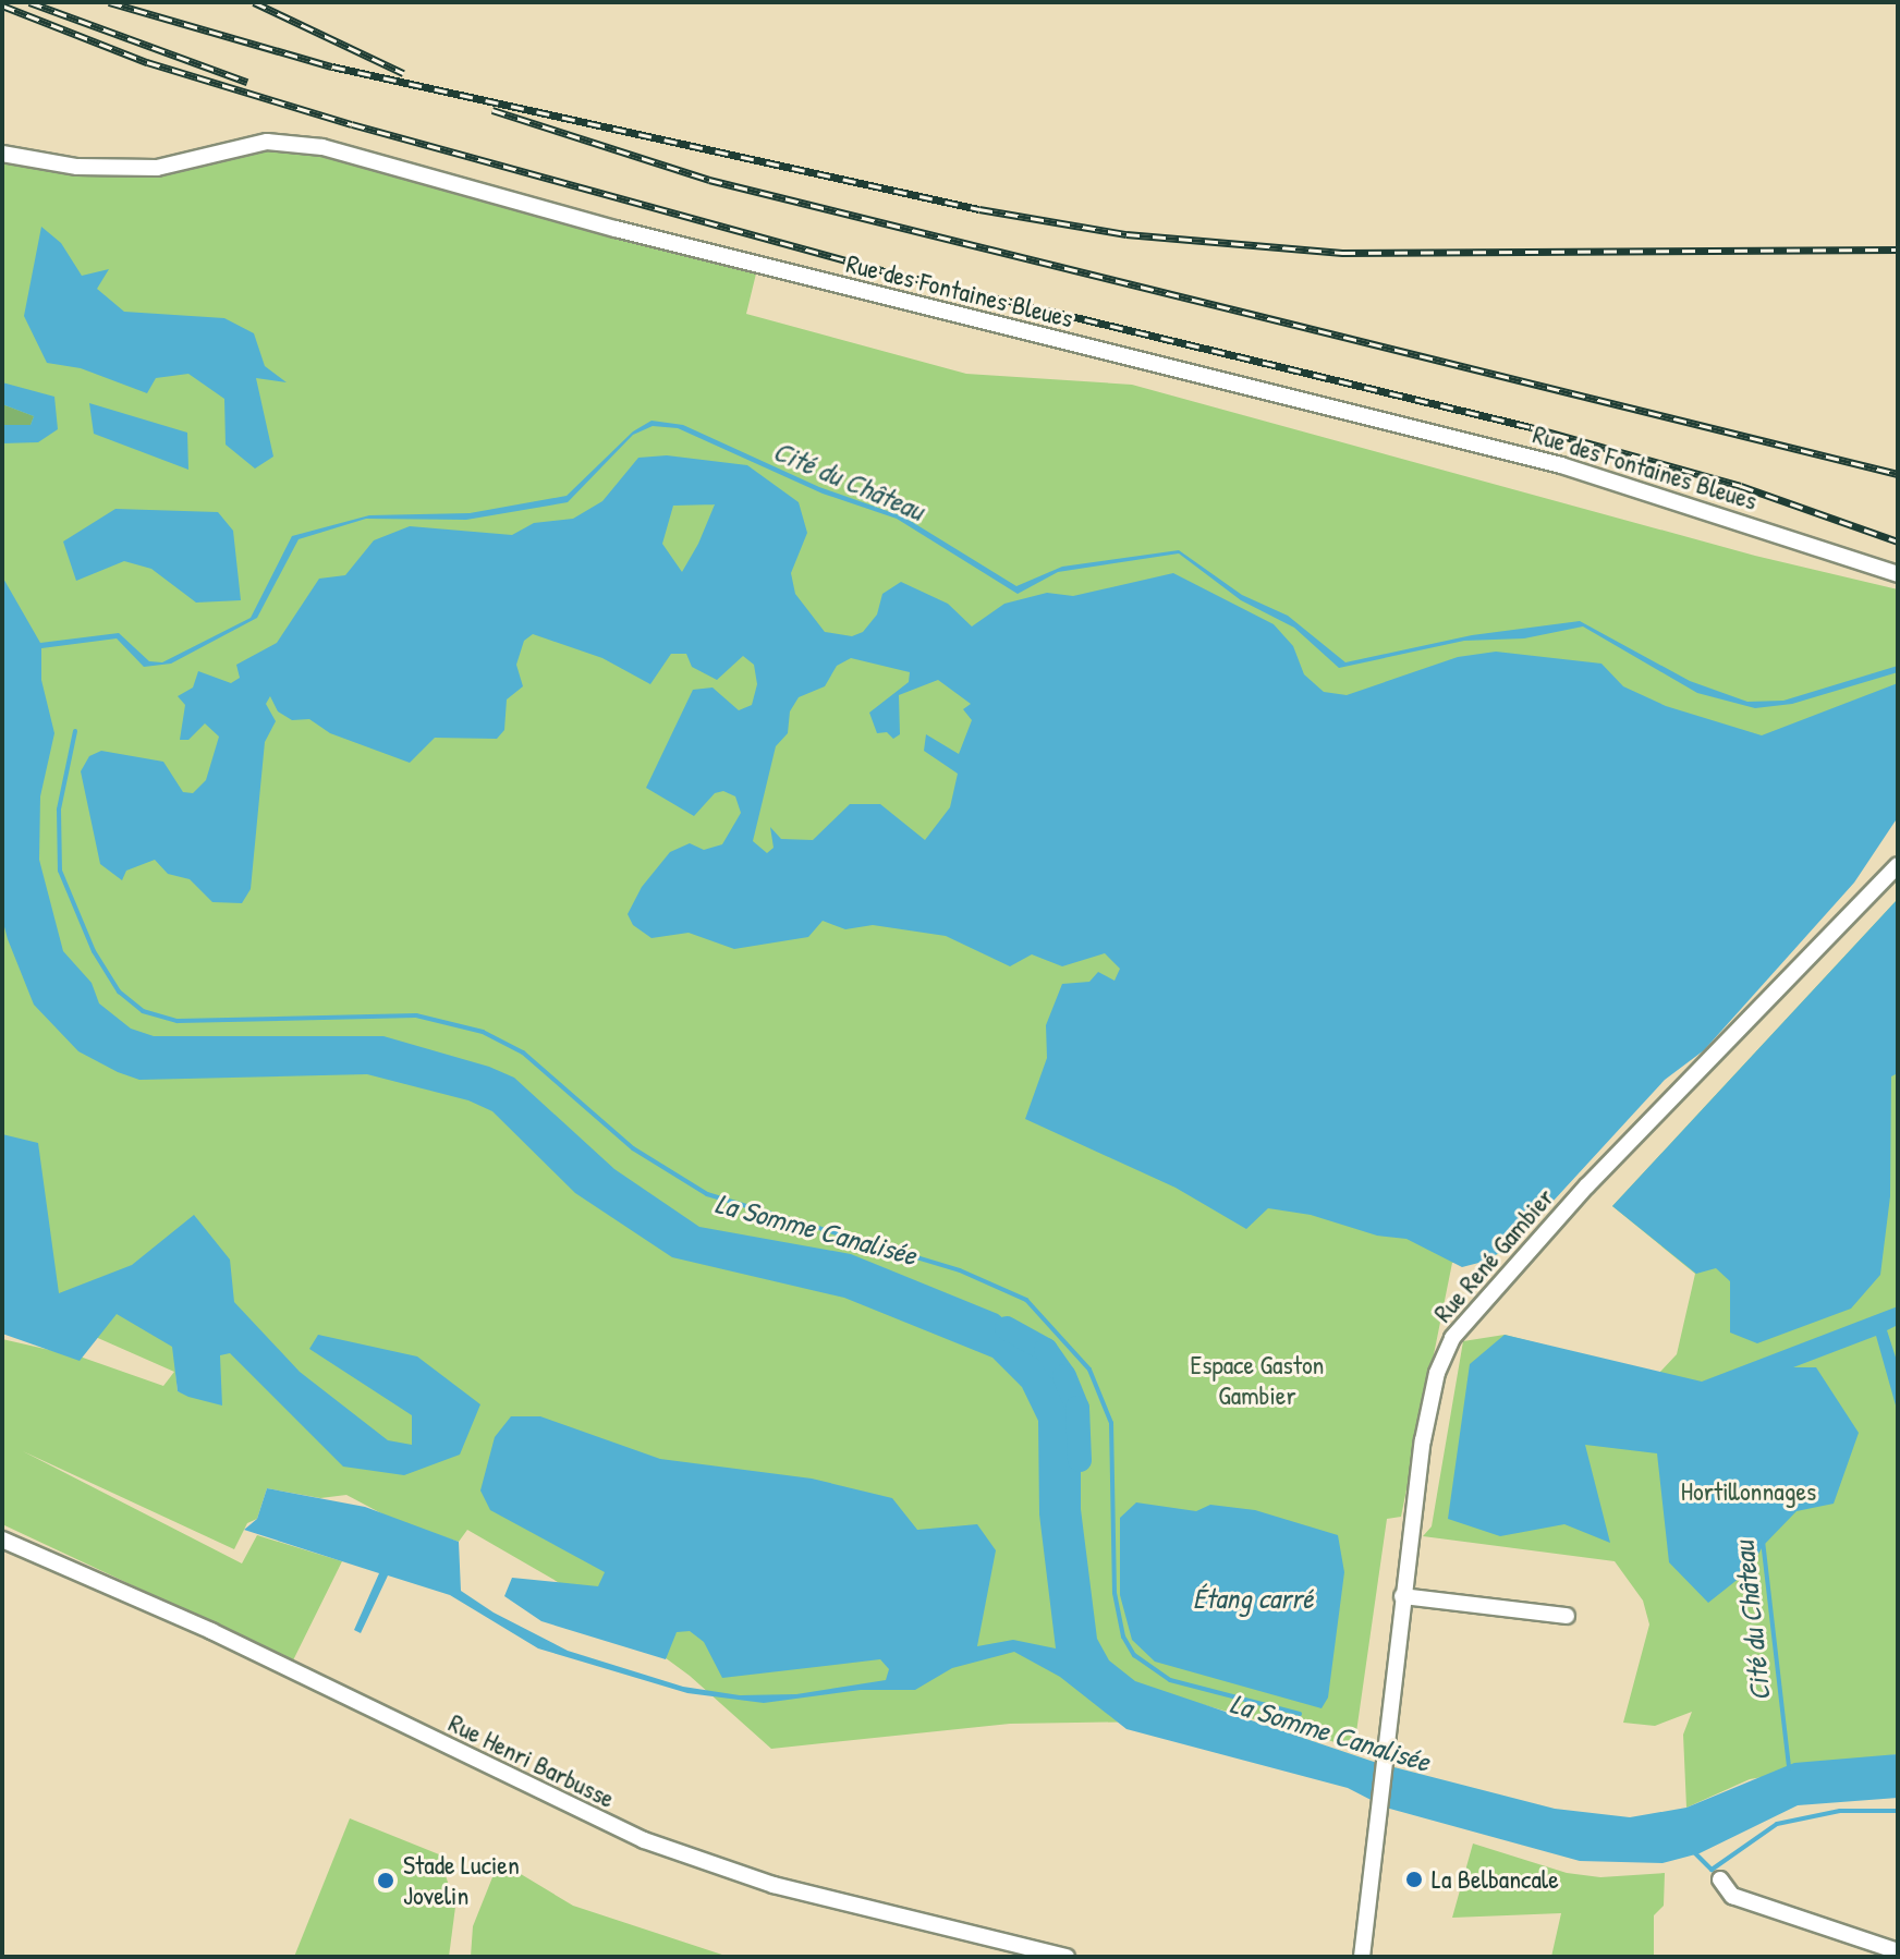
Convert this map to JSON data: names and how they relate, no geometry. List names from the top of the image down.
{
  "streets": {
    "street": ["Rue des Fontaines Bleues", "Rue René Gambier", "Rue Henri Barbusse"]
  },
  "water": ["Cité du Château", "La Somme Canalisée", "Étang carré"],
  "parks": ["Espace Gaston Gambier", "Hortillonnages"],
  "places": ["La Belbancale", "Stade Lucien Jovelin"]
}
